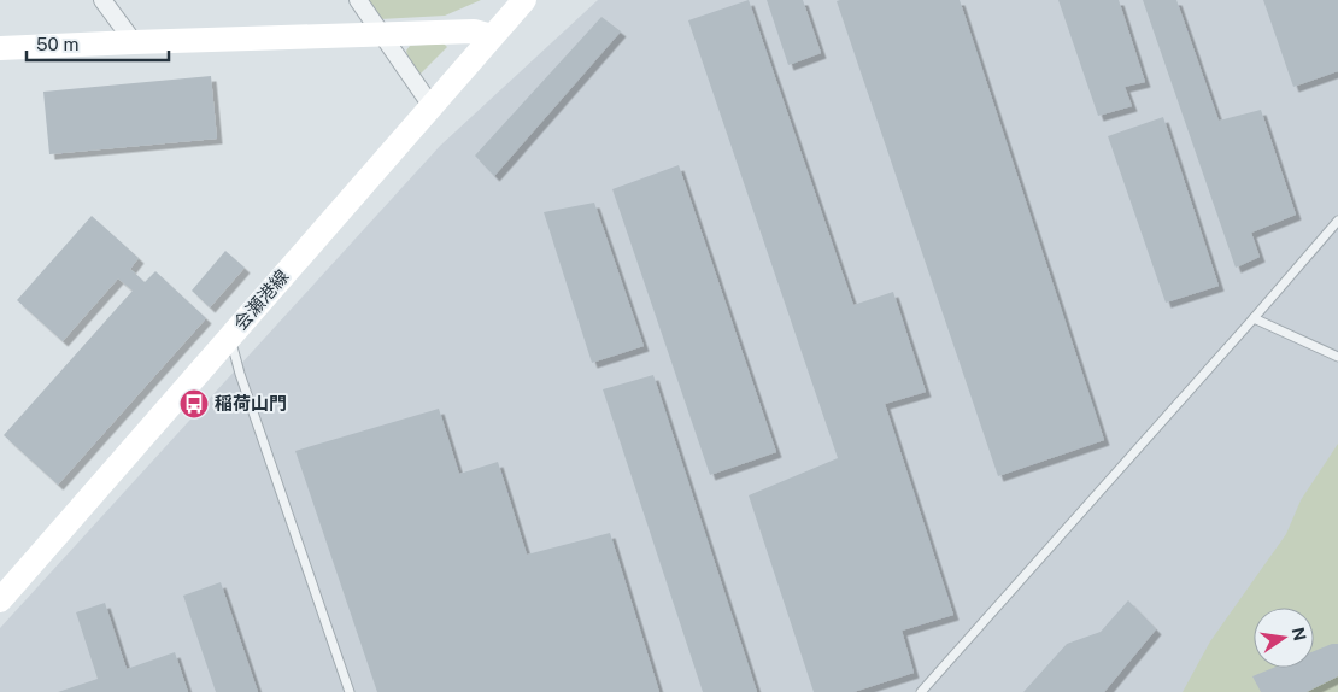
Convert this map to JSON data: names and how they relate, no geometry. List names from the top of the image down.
{
  "streets": {
    "main road": ["会瀬港線"]
  },
  "places": {
    "bus stop": ["稲荷山門"]
  },
  "scale_bar": "50 m",
  "north": "right"
}
